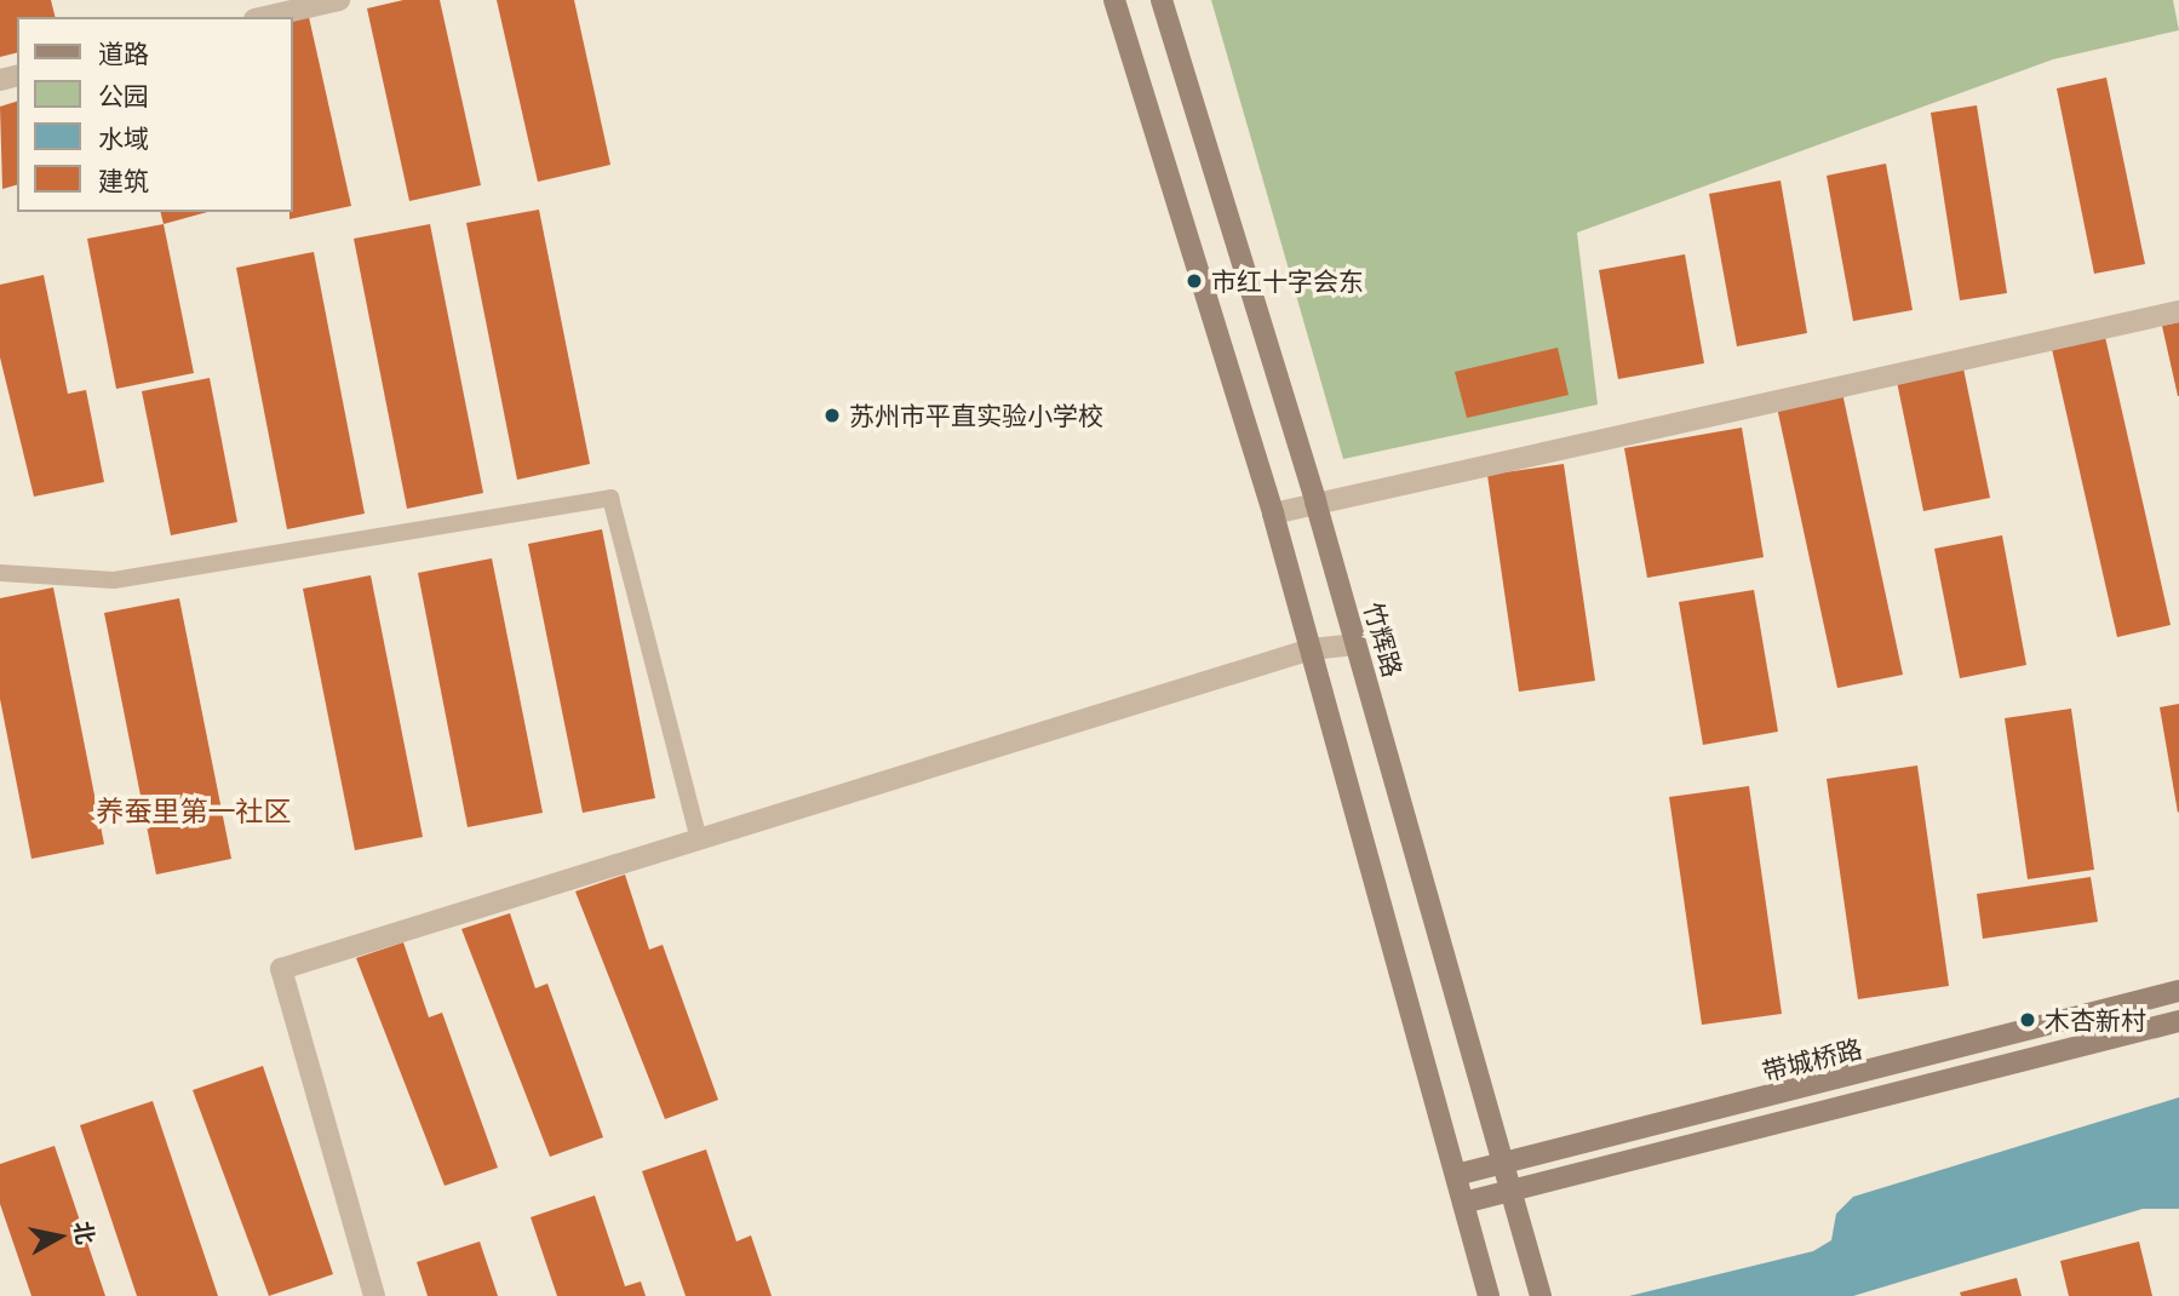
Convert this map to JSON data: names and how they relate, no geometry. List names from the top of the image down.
{
  "streets": {
    "main road": ["竹辉路", "带城桥路"]
  },
  "crossings": [
    ["竹辉路", "带城桥路"]
  ],
  "districts": ["养蚕里第一社区"],
  "places": ["市红十字会东", "苏州市平直实验小学校", "木杏新村"],
  "legend": [
    "道路",
    "公园",
    "水域",
    "建筑"
  ],
  "north": "right"
}
